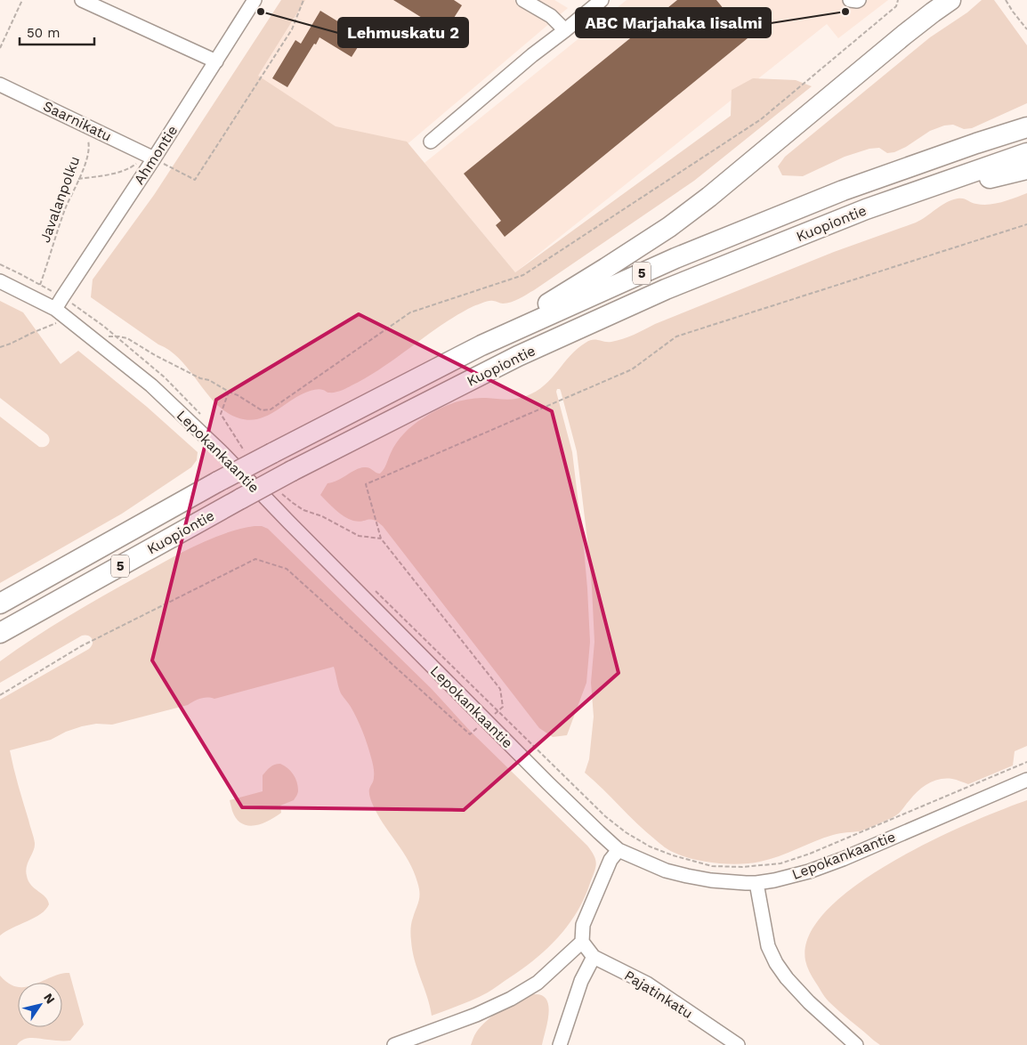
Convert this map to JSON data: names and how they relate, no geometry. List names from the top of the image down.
{
  "streets": {
    "highway": ["Kuopiontie", "5"],
    "street": [
      "Saarnikatu",
      "Ahmontie",
      "Lepokankaantie",
      "Pajatinkatu"
    ],
    "path": ["Javalanpolku"]
  },
  "crossings": [
    ["Saarnikatu", "Ahmontie"],
    ["Ahmontie", "Lepokankaantie"]
  ],
  "places": ["Lehmuskatu 2", "ABC Marjahaka Iisalmi"],
  "scale_bar": "50 m",
  "north": "top right"
}
